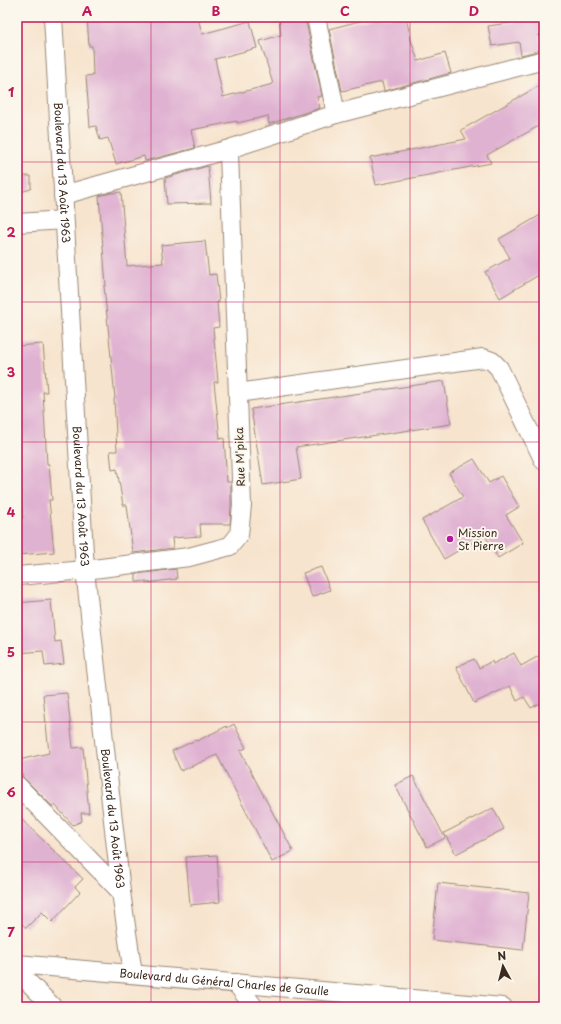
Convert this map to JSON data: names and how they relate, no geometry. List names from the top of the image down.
{
  "streets": {
    "street": ["Boulevard du 13 Août 1963", "Rue M'pika", "Boulevard du Général Charles de Gaulle"]
  },
  "crossings": [
    ["Boulevard du 13 Août 1963", "Rue M'pika"],
    ["Boulevard du 13 Août 1963", "Boulevard du Général Charles de Gaulle"]
  ],
  "places": ["Mission St Pierre"],
  "north": "top",
  "grid": {
    "columns": [
      "A",
      "B",
      "C",
      "D"
    ],
    "rows": [
      "1",
      "2",
      "3",
      "4",
      "5",
      "6",
      "7"
    ]
  }
}
